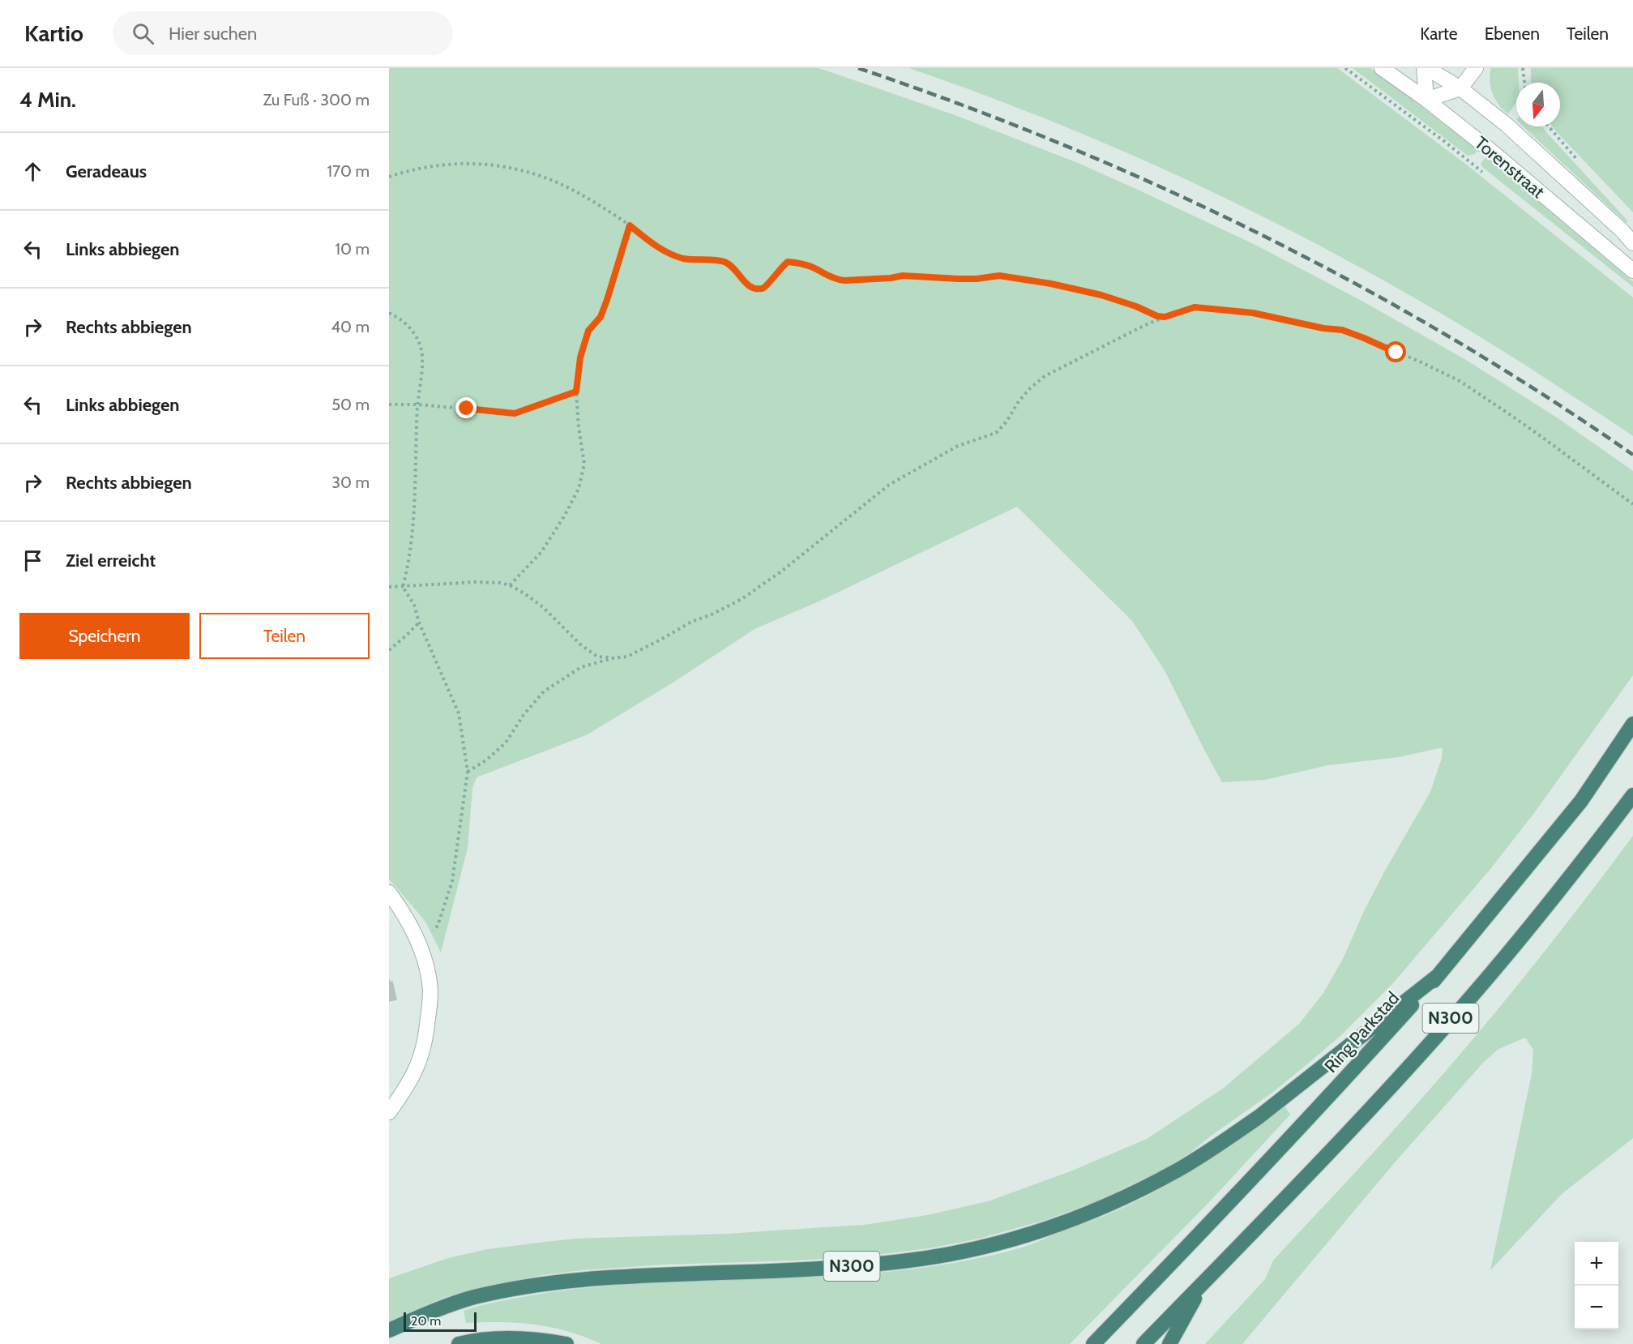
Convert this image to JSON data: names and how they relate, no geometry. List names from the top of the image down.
{
  "streets": {
    "highway": ["N300", "Ring Parkstad"],
    "street": ["Torenstraat"]
  },
  "crossings": [
    ["N300", "Ring Parkstad"]
  ],
  "scale_bar": "20 m",
  "north": "bottom",
  "page": {
    "header": "Kartio",
    "search": "Hier suchen",
    "nav": ["Karte", "Ebenen", "Teilen"],
    "heading": ["4 Min.", "Zu Fuß · 300 m"],
    "list": [
      ["Geradeaus", "170 m"],
      ["Links abbiegen", "10 m"],
      ["Rechts abbiegen", "40 m"],
      ["Links abbiegen", "50 m"],
      ["Rechts abbiegen", "30 m"],
      "Ziel erreicht"
    ],
    "buttons": ["Speichern", "Teilen"],
    "map_buttons": ["+", "−"],
    "scale": "20 m"
  }
}
